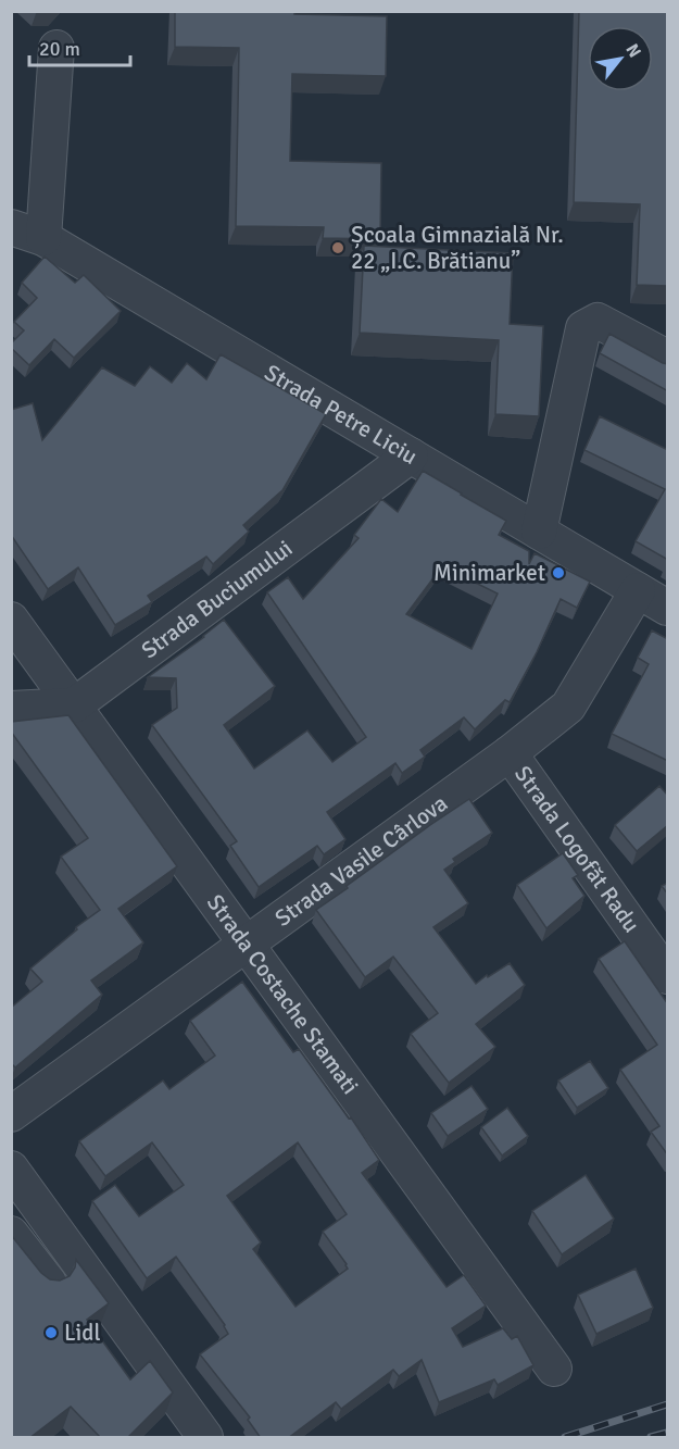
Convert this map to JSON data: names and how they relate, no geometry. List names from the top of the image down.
{
  "streets": {
    "street": [
      "Strada Petre Liciu",
      "Strada Buciumului",
      "Strada Logofăt Radu",
      "Strada Vasile Cârlova",
      "Strada Costache Stamati"
    ]
  },
  "crossings": [
    ["Strada Petre Liciu", "Strada Buciumului"],
    ["Strada Petre Liciu", "Strada Vasile Cârlova"],
    ["Strada Buciumului", "Strada Costache Stamati"],
    ["Strada Logofăt Radu", "Strada Vasile Cârlova"],
    ["Strada Vasile Cârlova", "Strada Costache Stamati"]
  ],
  "places": ["Școala Gimnazială Nr. 22 „I.C. Brătianu”", "Minimarket", "Lidl"],
  "scale_bar": "20 m",
  "north": "top right"
}
